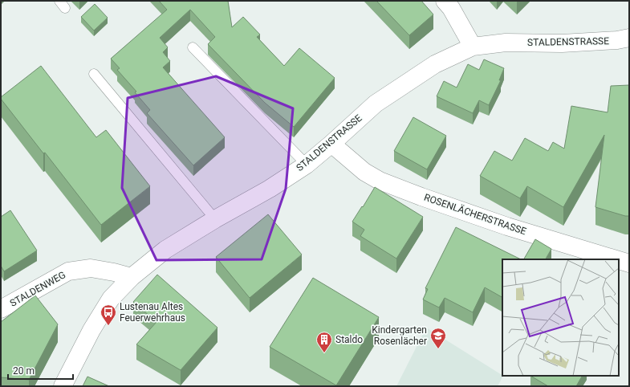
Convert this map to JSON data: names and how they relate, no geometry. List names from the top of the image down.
{
  "streets": {
    "street": ["STALDENSTRASSE", "ROSENLÄCHERSTRASSE", "STALDENWEG"]
  },
  "crossings": [
    ["STALDENSTRASSE", "ROSENLÄCHERSTRASSE"],
    ["STALDENSTRASSE", "STALDENWEG"]
  ],
  "places": {
    "bus stop": ["Lustenau Altes Feuerwehrhaus"],
    "school or university": ["Kindergarten Rosenlächer"],
    "building": ["Staldo"]
  },
  "scale_bar": "20 m"
}
